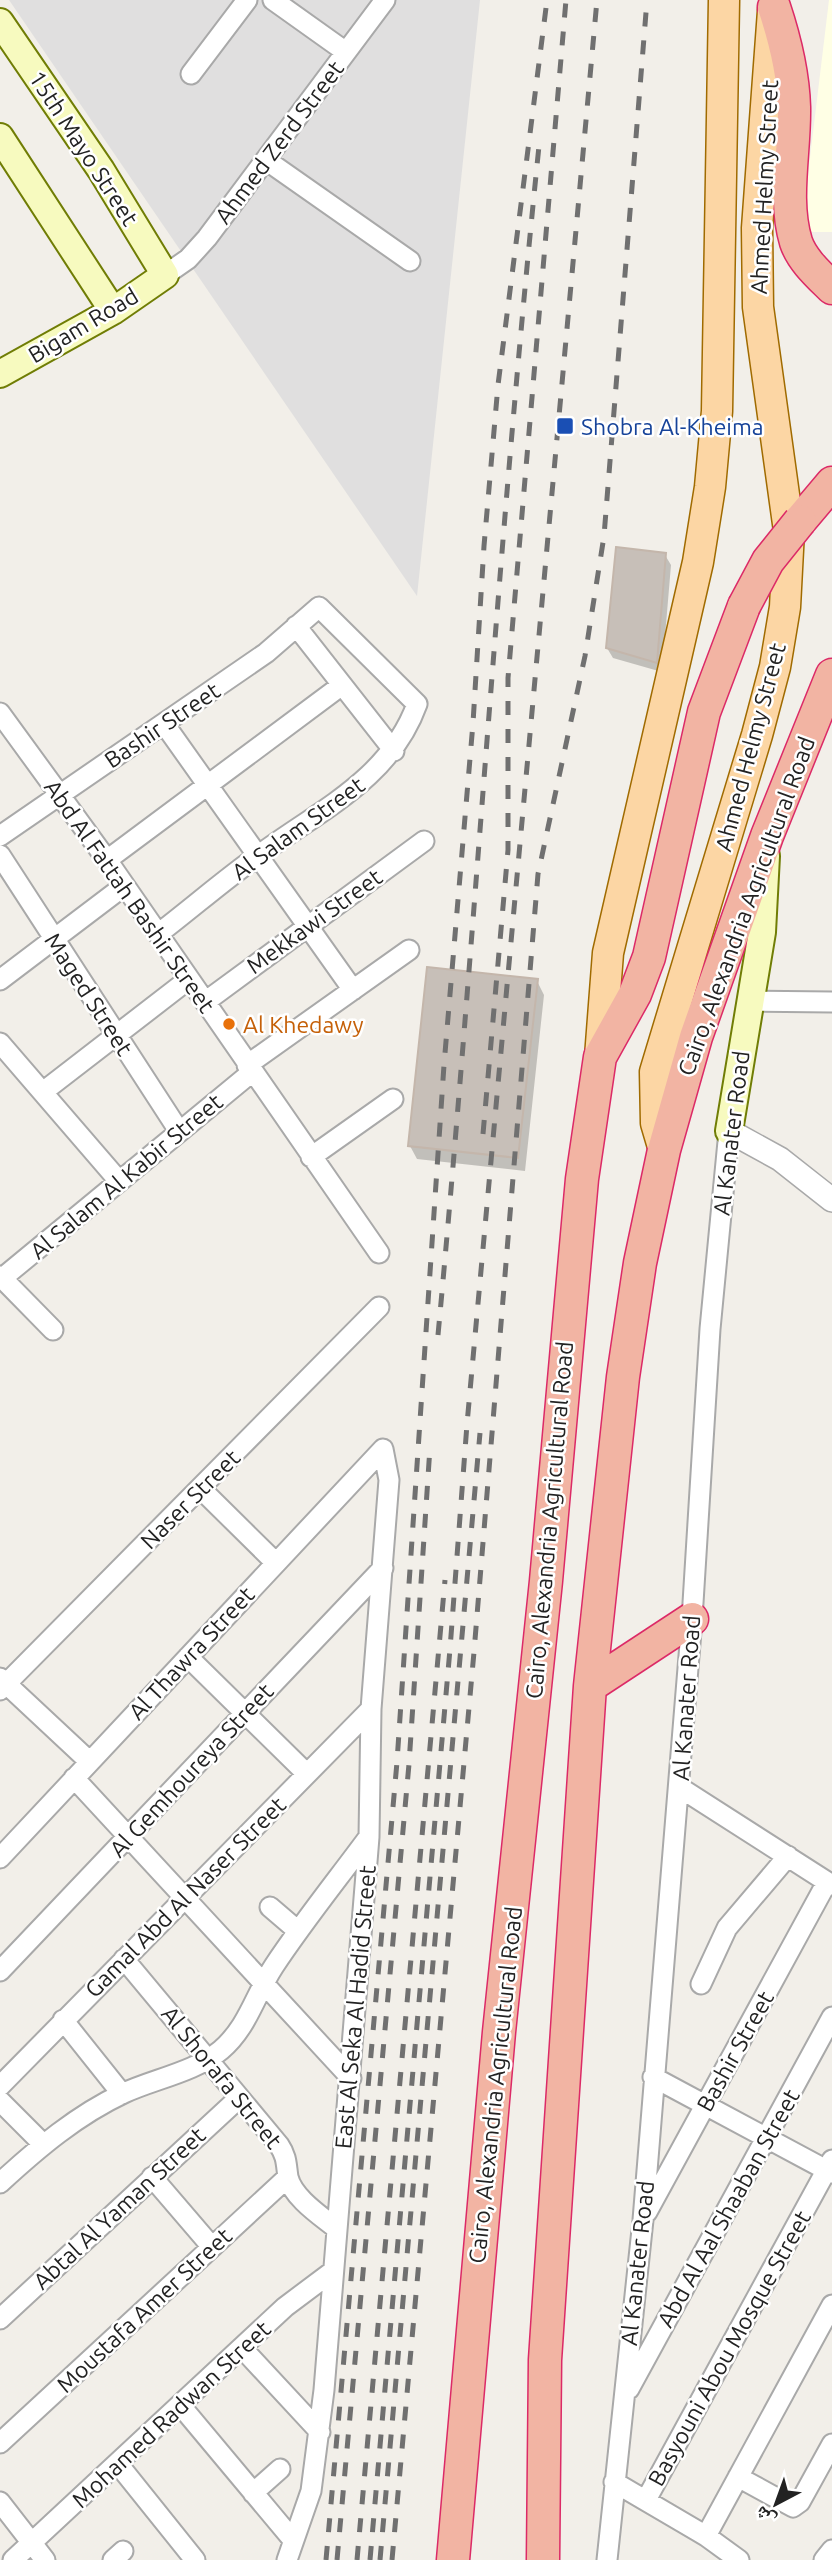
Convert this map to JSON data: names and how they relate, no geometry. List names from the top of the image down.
{
  "streets": {
    "highway": ["Cairo, Alexandria Agricultural Road"],
    "main road": [
      "15th Mayo Street",
      "Ahmed Helmy Street",
      "Bigam Road",
      "Al Kanater Road"
    ],
    "street": [
      "Ahmed Zerd Street",
      "Bashir Street",
      "Al Salam Street",
      "Abd Al Fattah Bashir Street",
      "Mekkawi Street",
      "Maged Street",
      "Al Salam Al Kabir Street",
      "Naser Street",
      "Al Thawra Street",
      "Al Gemhoureya Street",
      "Gamal Abd Al Naser Street",
      "East Al Seka Al Hadid Street",
      "Al Shorafa Street",
      "Abtal Al Yaman Street",
      "Abd Al Aal Shaaban Street",
      "Moustafa Amer Street",
      "Basyouni Abou Mosque Street",
      "Mohamed Radwan Street"
    ]
  },
  "crossings": [
    ["Ahmed Zerd Street", "15th Mayo Street"],
    ["Ahmed Zerd Street", "Bigam Road"],
    ["15th Mayo Street", "Bigam Road"],
    ["Ahmed Helmy Street", "Cairo, Alexandria Agricultural Road"],
    ["Bashir Street", "Al Salam Street"],
    ["Bashir Street", "Abd Al Fattah Bashir Street"],
    ["Bashir Street", "Al Kanater Road"],
    ["Al Salam Street", "Abd Al Fattah Bashir Street"],
    ["Abd Al Fattah Bashir Street", "Mekkawi Street"],
    ["Abd Al Fattah Bashir Street", "Al Salam Al Kabir Street"],
    ["Cairo, Alexandria Agricultural Road", "Al Kanater Road"],
    ["Maged Street", "Al Salam Al Kabir Street"],
    ["Al Kanater Road", "Abd Al Aal Shaaban Street"],
    ["Al Thawra Street", "East Al Seka Al Hadid Street"],
    ["Al Gemhoureya Street", "East Al Seka Al Hadid Street"],
    ["Gamal Abd Al Naser Street", "East Al Seka Al Hadid Street"],
    ["Gamal Abd Al Naser Street", "Al Shorafa Street"],
    ["East Al Seka Al Hadid Street", "Al Shorafa Street"],
    ["East Al Seka Al Hadid Street", "Mohamed Radwan Street"],
    ["Al Shorafa Street", "Abtal Al Yaman Street"],
    ["Al Shorafa Street", "Moustafa Amer Street"]
  ],
  "places": {
    "transit": ["Shobra Al-Kheima"],
    "other": ["Al Khedawy"]
  },
  "north": "bottom left"
}
